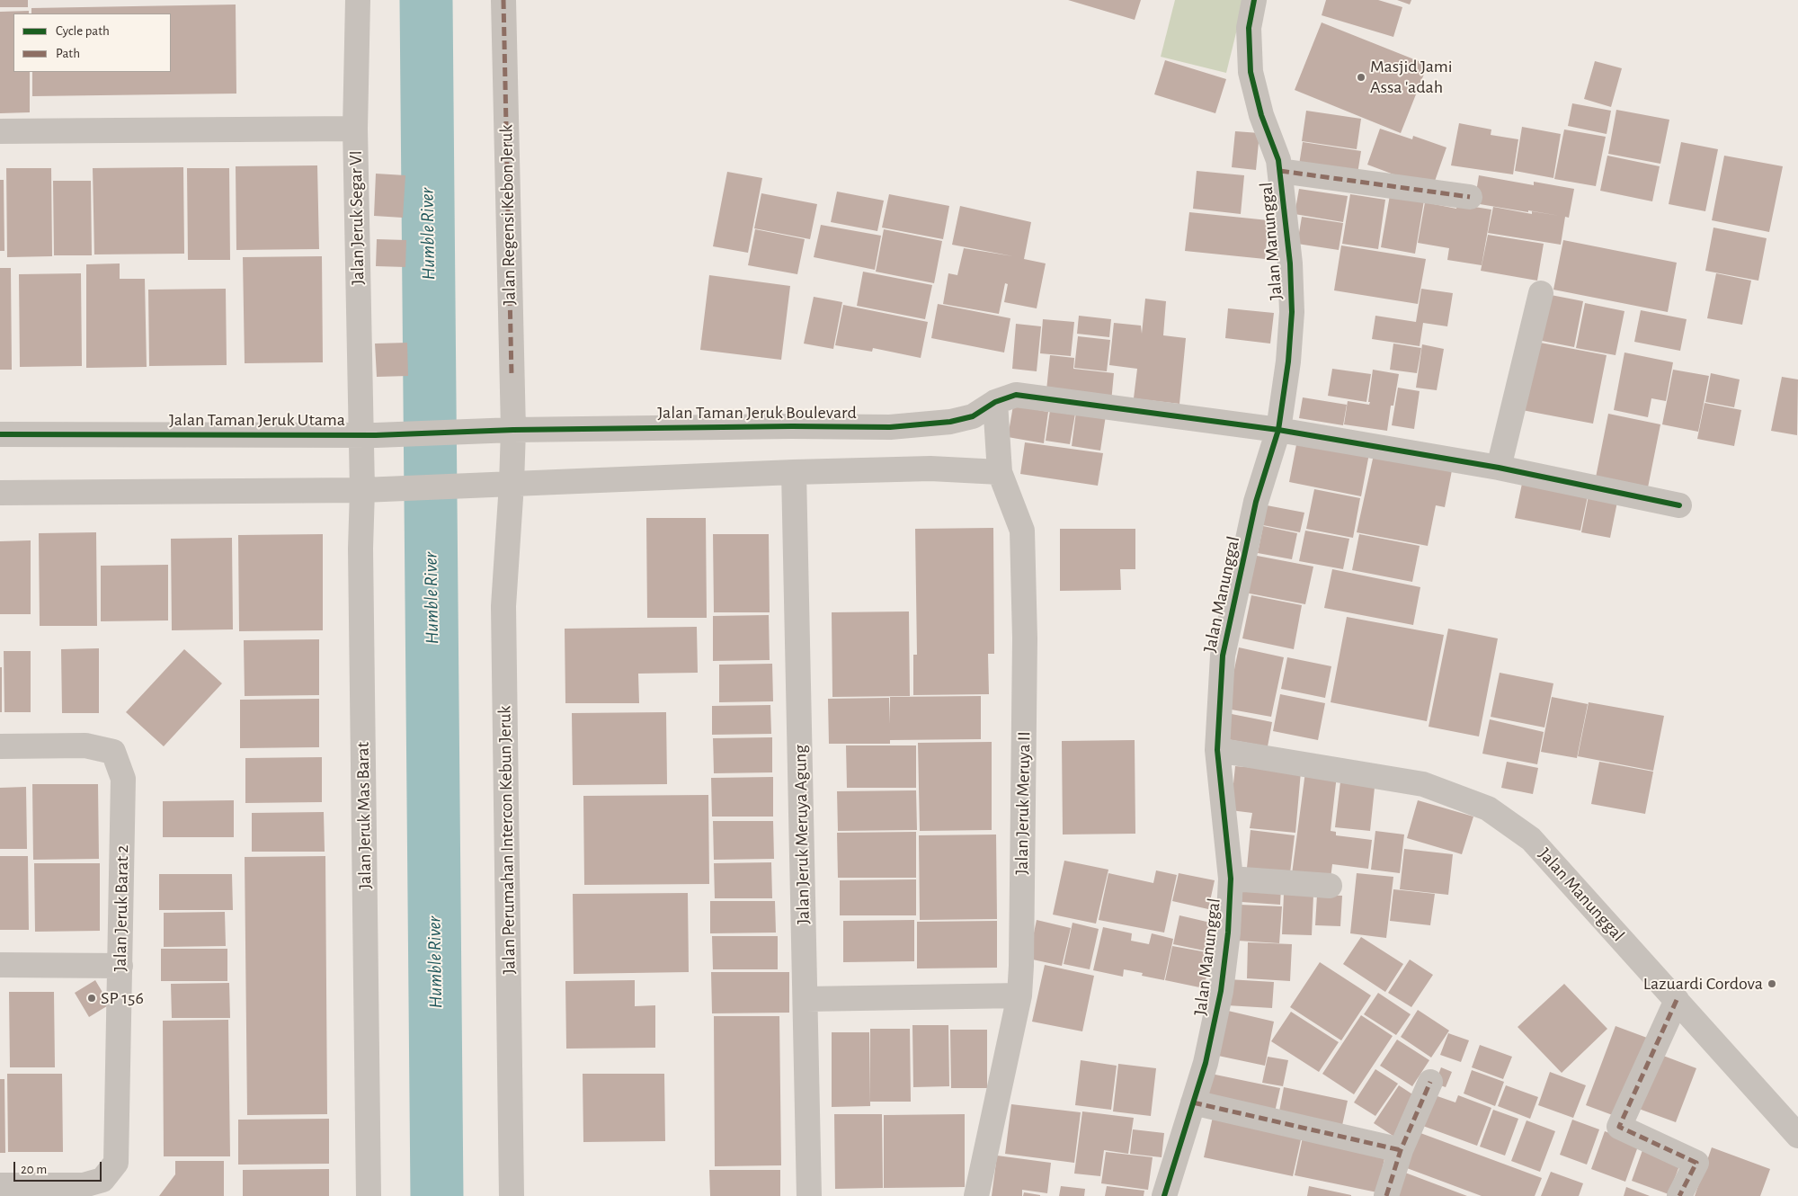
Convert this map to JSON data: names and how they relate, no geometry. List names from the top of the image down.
{
  "streets": {
    "street": [
      "Jalan Regensi Kebon Jeruk",
      "Jalan Jeruk Segar VI",
      "Jalan Manunggal",
      "Jalan Taman Jeruk Boulevard",
      "Jalan Taman Jeruk Utama",
      "Jalan Jeruk Meruya II",
      "Jalan Jeruk Mas Barat",
      "Jalan Jeruk Meruya Agung",
      "Jalan Perumahan Intercon Kebun Jeruk",
      "Jalan Jeruk Barat 2"
    ]
  },
  "crossings": [
    ["Jalan Regensi Kebon Jeruk", "Jalan Taman Jeruk Boulevard"],
    ["Jalan Regensi Kebon Jeruk", "Jalan Taman Jeruk Utama"],
    ["Jalan Regensi Kebon Jeruk", "Jalan Perumahan Intercon Kebun Jeruk"],
    ["Jalan Jeruk Segar VI", "Jalan Taman Jeruk Utama"],
    ["Jalan Jeruk Segar VI", "Jalan Jeruk Mas Barat"],
    ["Jalan Manunggal", "Jalan Taman Jeruk Boulevard"],
    ["Jalan Taman Jeruk Boulevard", "Jalan Taman Jeruk Utama"],
    ["Jalan Taman Jeruk Boulevard", "Jalan Jeruk Meruya II"],
    ["Jalan Taman Jeruk Utama", "Jalan Jeruk Mas Barat"]
  ],
  "water": ["Humble River"],
  "places": ["Masjid Jami Assa 'adah", "Lazuardi Cordova", "SP 156"],
  "legend": ["Cycle path", "Path"],
  "scale_bar": "20 m"
}
